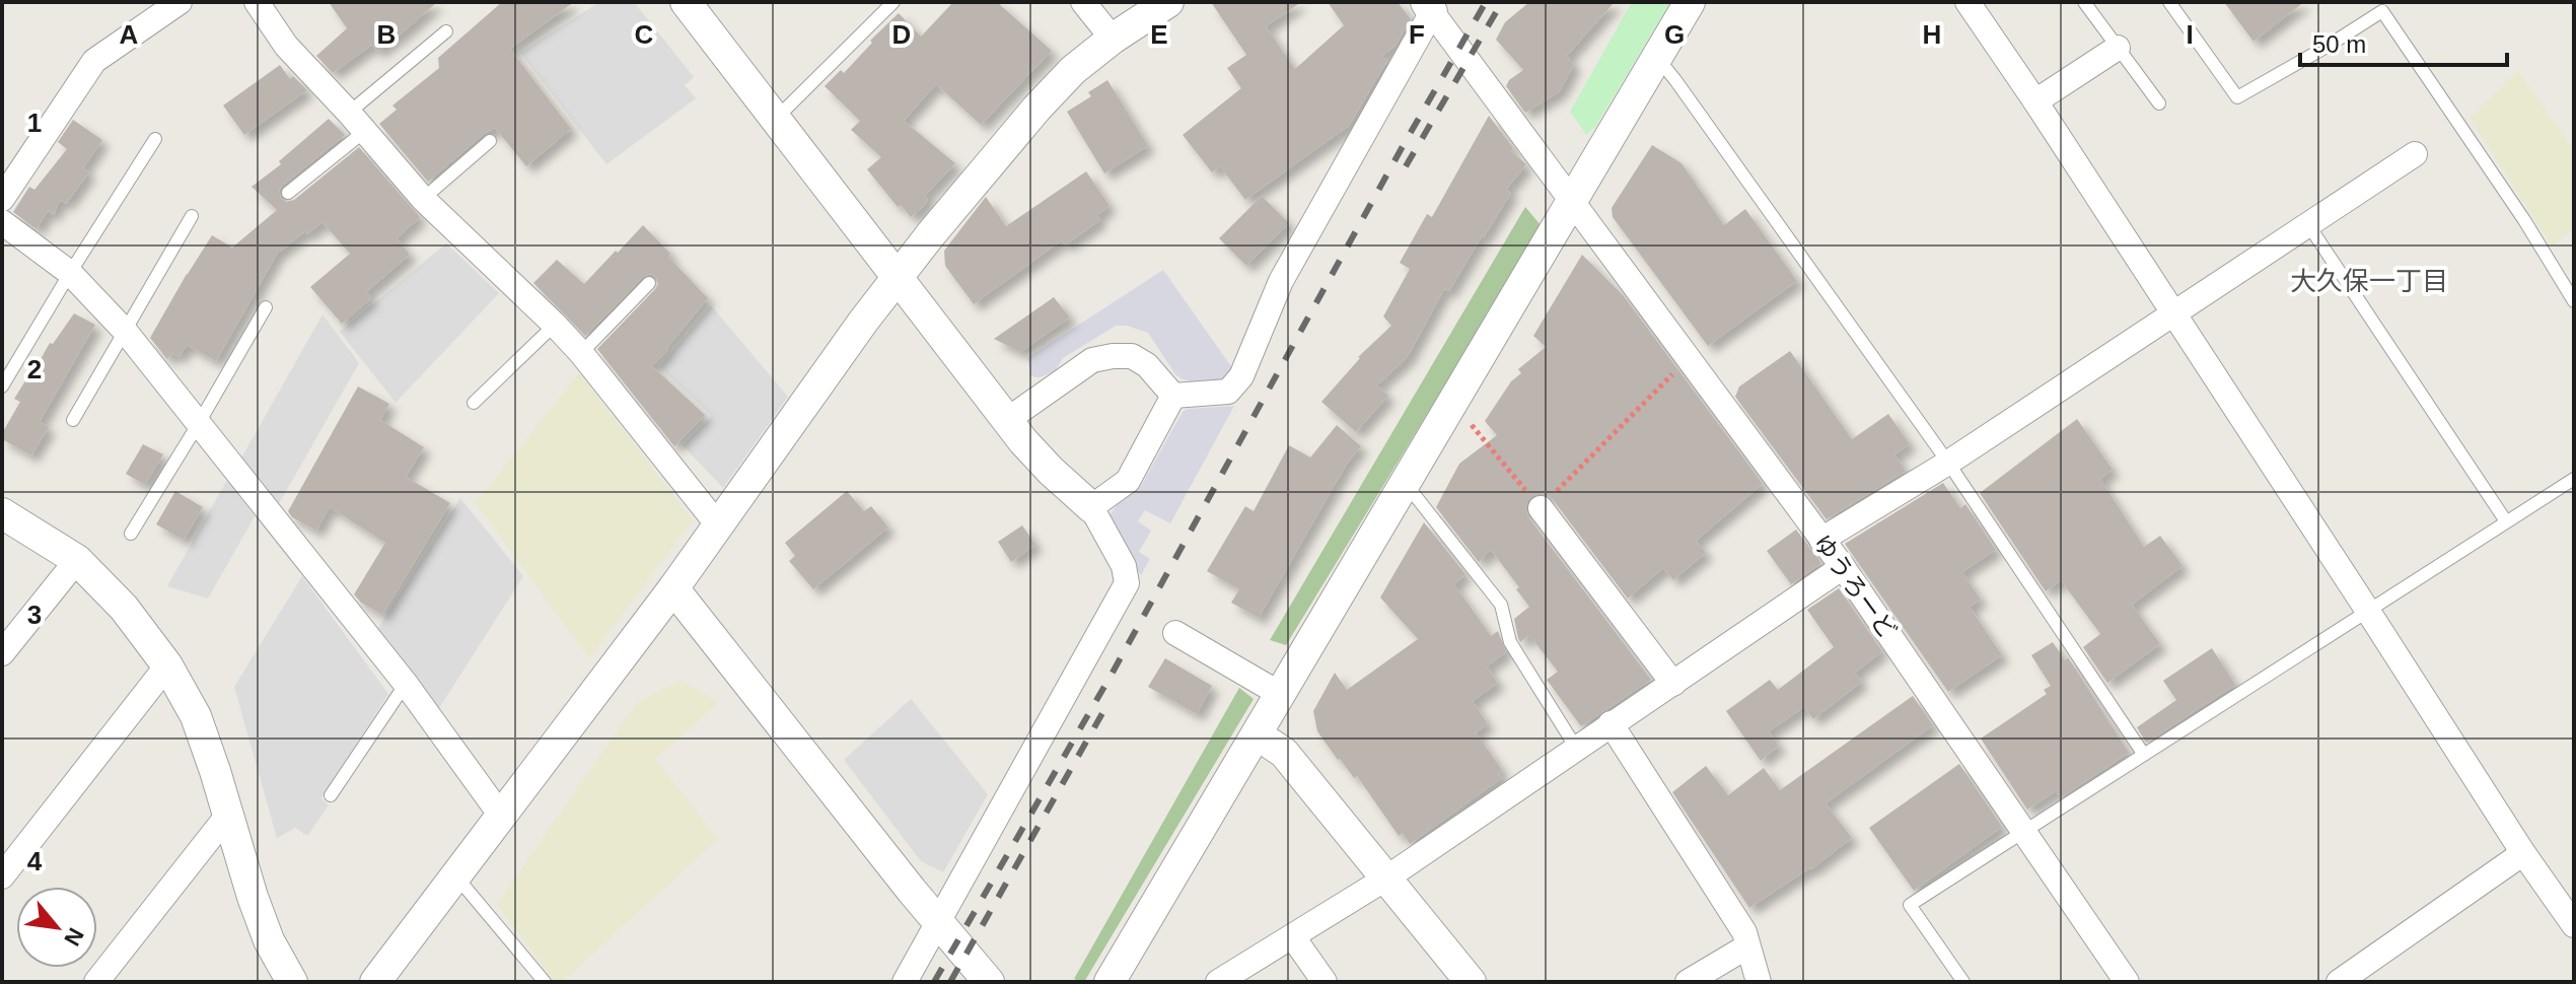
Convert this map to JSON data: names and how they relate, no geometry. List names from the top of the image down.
{
  "streets": {
    "street": ["ゆうろーど"]
  },
  "districts": ["大久保一丁目"],
  "scale_bar": "50 m",
  "north": "bottom right",
  "grid": {
    "columns": [
      "A",
      "B",
      "C",
      "D",
      "E",
      "F",
      "G",
      "H",
      "I"
    ],
    "rows": [
      "1",
      "2",
      "3",
      "4"
    ]
  }
}
